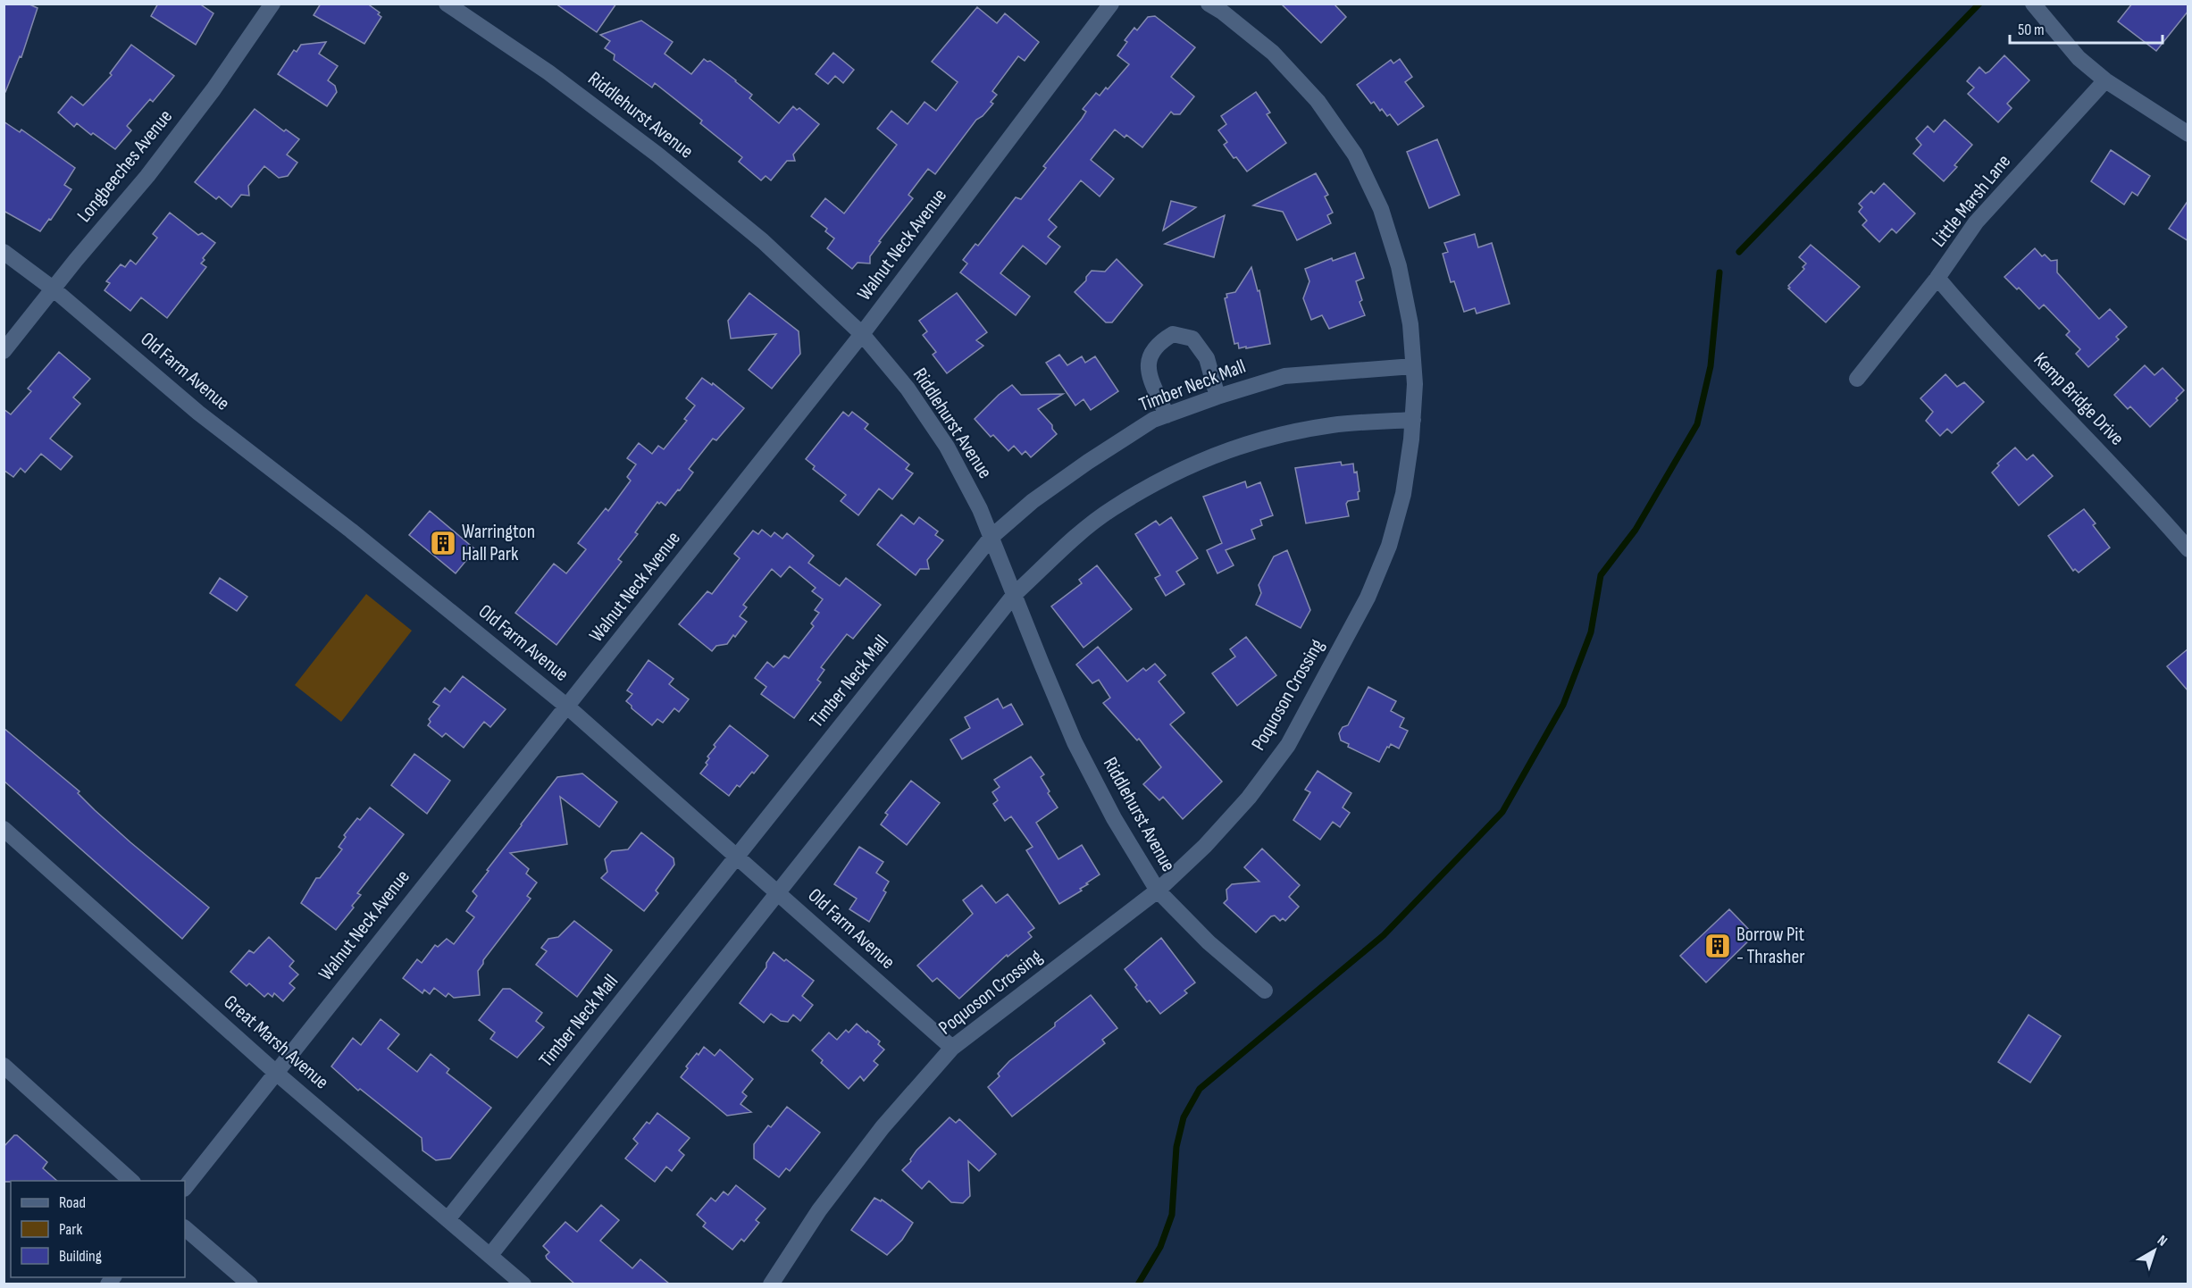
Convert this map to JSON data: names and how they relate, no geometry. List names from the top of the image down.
{
  "streets": {
    "street": [
      "Riddlehurst Avenue",
      "Longbeeches Avenue",
      "Little Marsh Lane",
      "Walnut Neck Avenue",
      "Old Farm Avenue",
      "Timber Neck Mall",
      "Kemp Bridge Drive",
      "Poquoson Crossing",
      "Great Marsh Avenue"
    ]
  },
  "crossings": [
    ["Riddlehurst Avenue", "Walnut Neck Avenue"],
    ["Riddlehurst Avenue", "Timber Neck Mall"],
    ["Riddlehurst Avenue", "Poquoson Crossing"],
    ["Longbeeches Avenue", "Old Farm Avenue"],
    ["Little Marsh Lane", "Kemp Bridge Drive"],
    ["Walnut Neck Avenue", "Old Farm Avenue"],
    ["Walnut Neck Avenue", "Great Marsh Avenue"],
    ["Old Farm Avenue", "Timber Neck Mall"],
    ["Old Farm Avenue", "Poquoson Crossing"],
    ["Timber Neck Mall", "Poquoson Crossing"],
    ["Timber Neck Mall", "Great Marsh Avenue"]
  ],
  "places": {
    "building": ["Warrington Hall Park", "Borrow Pit - Thrasher"]
  },
  "legend": ["Road", "Park", "Building"],
  "scale_bar": "50 m",
  "north": "top right"
}
